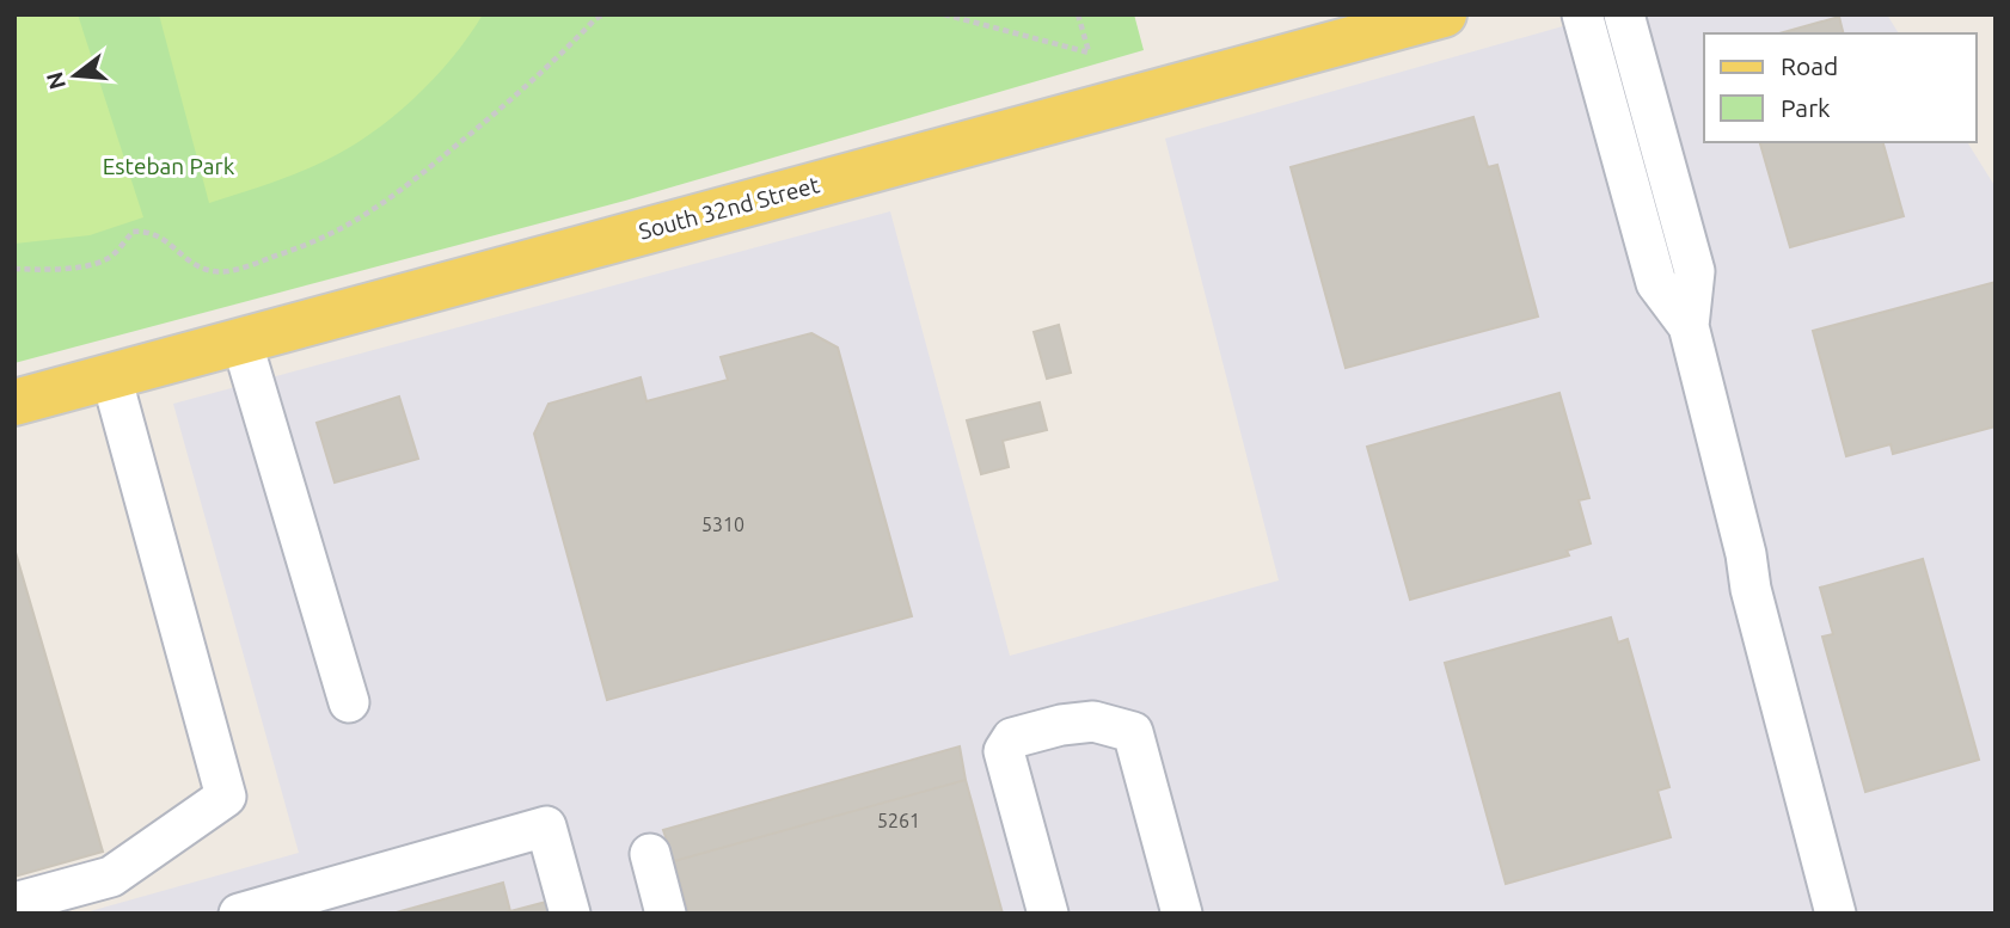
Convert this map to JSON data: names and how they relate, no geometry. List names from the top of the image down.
{
  "streets": {
    "main road": ["South 32nd Street"]
  },
  "parks": ["Esteban Park"],
  "house_numbers": ["5310", "5261"],
  "legend": ["Road", "Park"],
  "north": "left"
}
